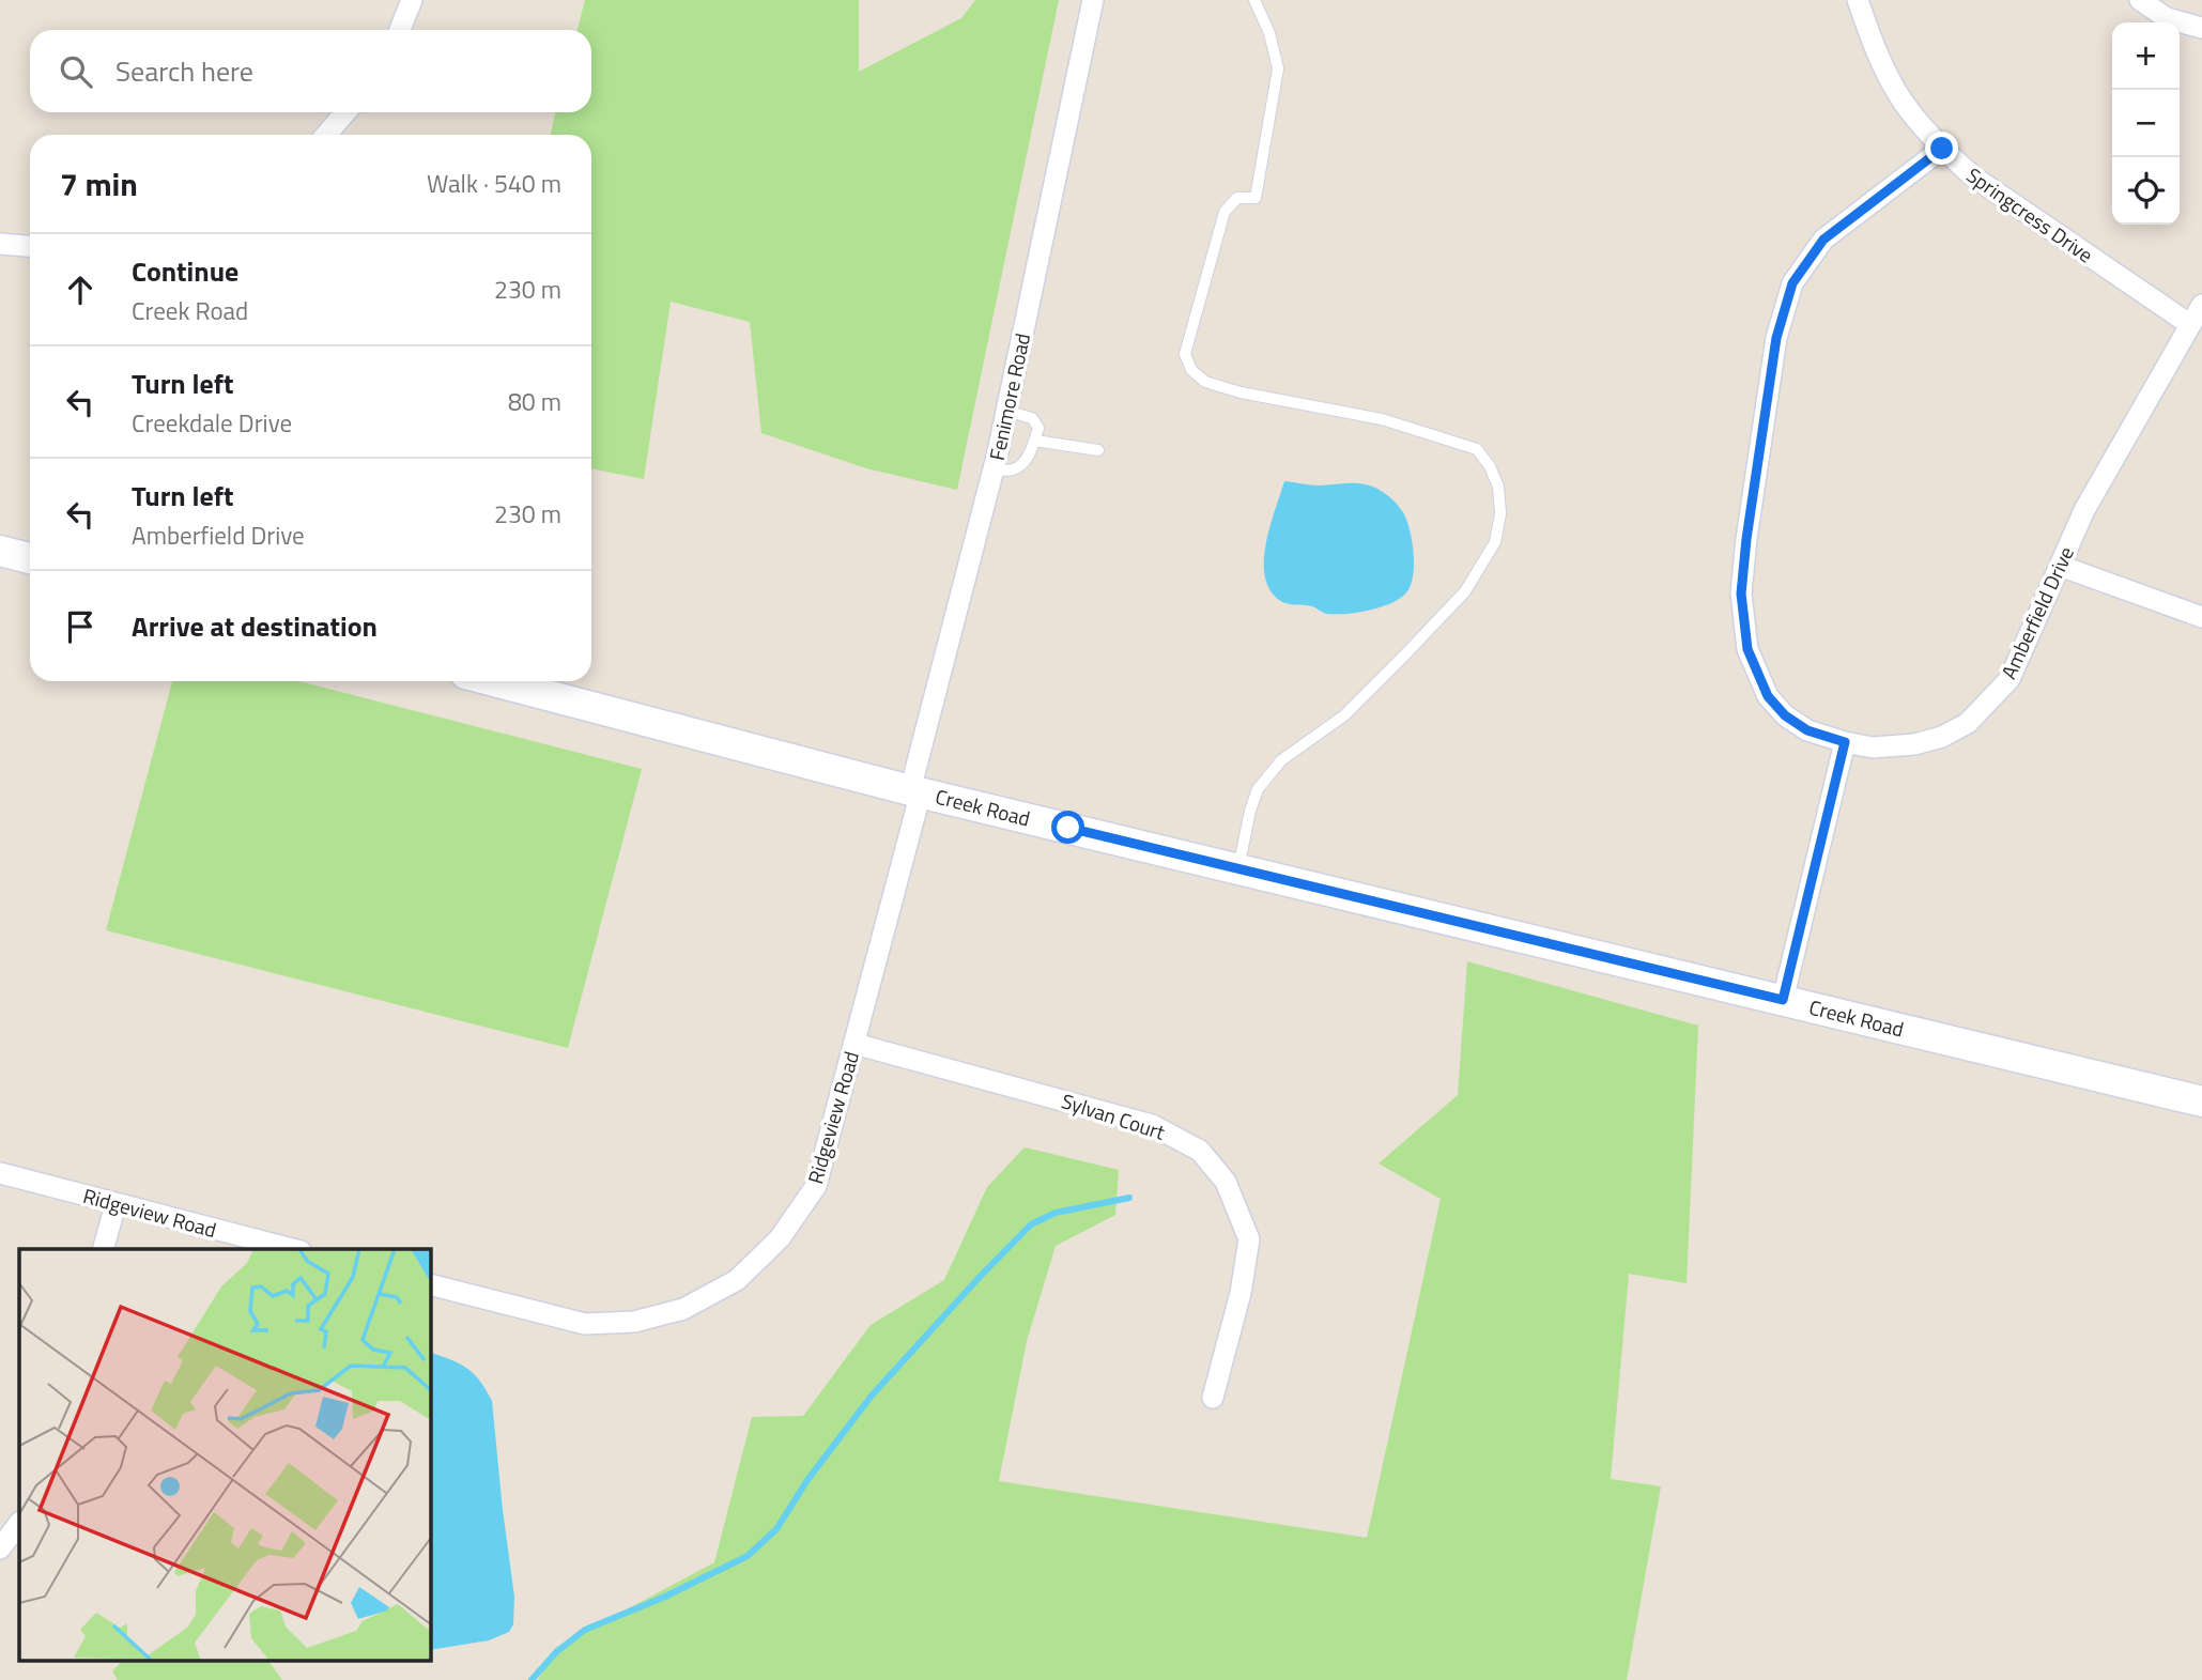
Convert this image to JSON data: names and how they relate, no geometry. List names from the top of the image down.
{
  "streets": {
    "main road": ["Creek Road"],
    "street": [
      "Springcress Drive",
      "Fenimore Road",
      "Amberfield Drive",
      "Sylvan Court",
      "Ridgeview Road"
    ]
  },
  "crossings": [
    ["Springcress Drive", "Amberfield Drive"],
    ["Fenimore Road", "Creek Road"],
    ["Fenimore Road", "Ridgeview Road"],
    ["Creek Road", "Ridgeview Road"],
    ["Sylvan Court", "Ridgeview Road"]
  ],
  "page": {
    "map_buttons": ["+", "−"],
    "search": "Search here",
    "heading": ["7 min", "Walk · 540 m"],
    "list": [
      ["Continue", "Creek Road", "230 m"],
      ["Turn left", "Creekdale Drive", "80 m"],
      ["Turn left", "Amberfield Drive", "230 m"],
      "Arrive at destination"
    ]
  }
}
